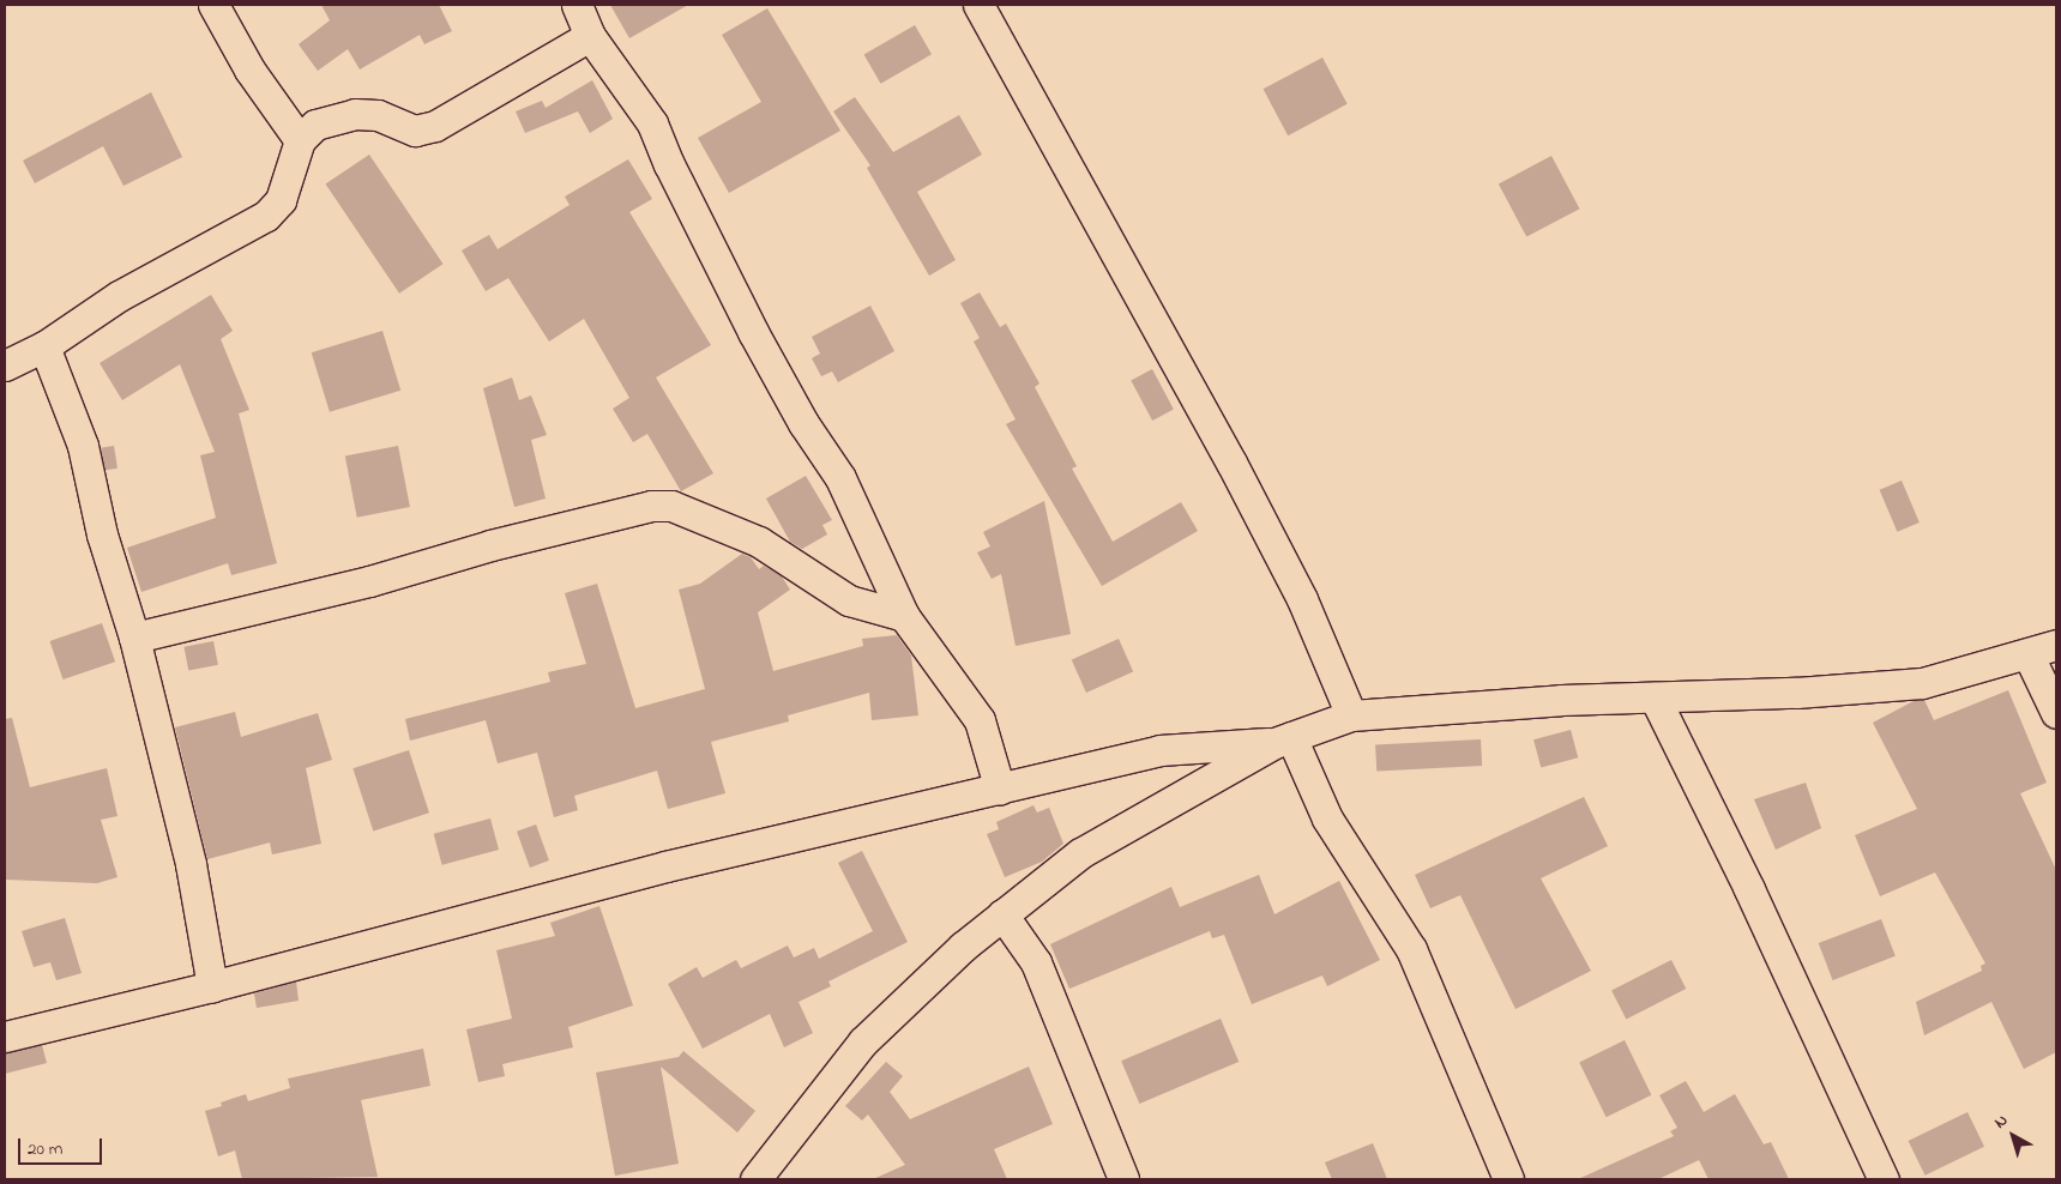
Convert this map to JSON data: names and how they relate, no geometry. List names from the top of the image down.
{
  "scale_bar": "20 m",
  "north": "top left"
}
